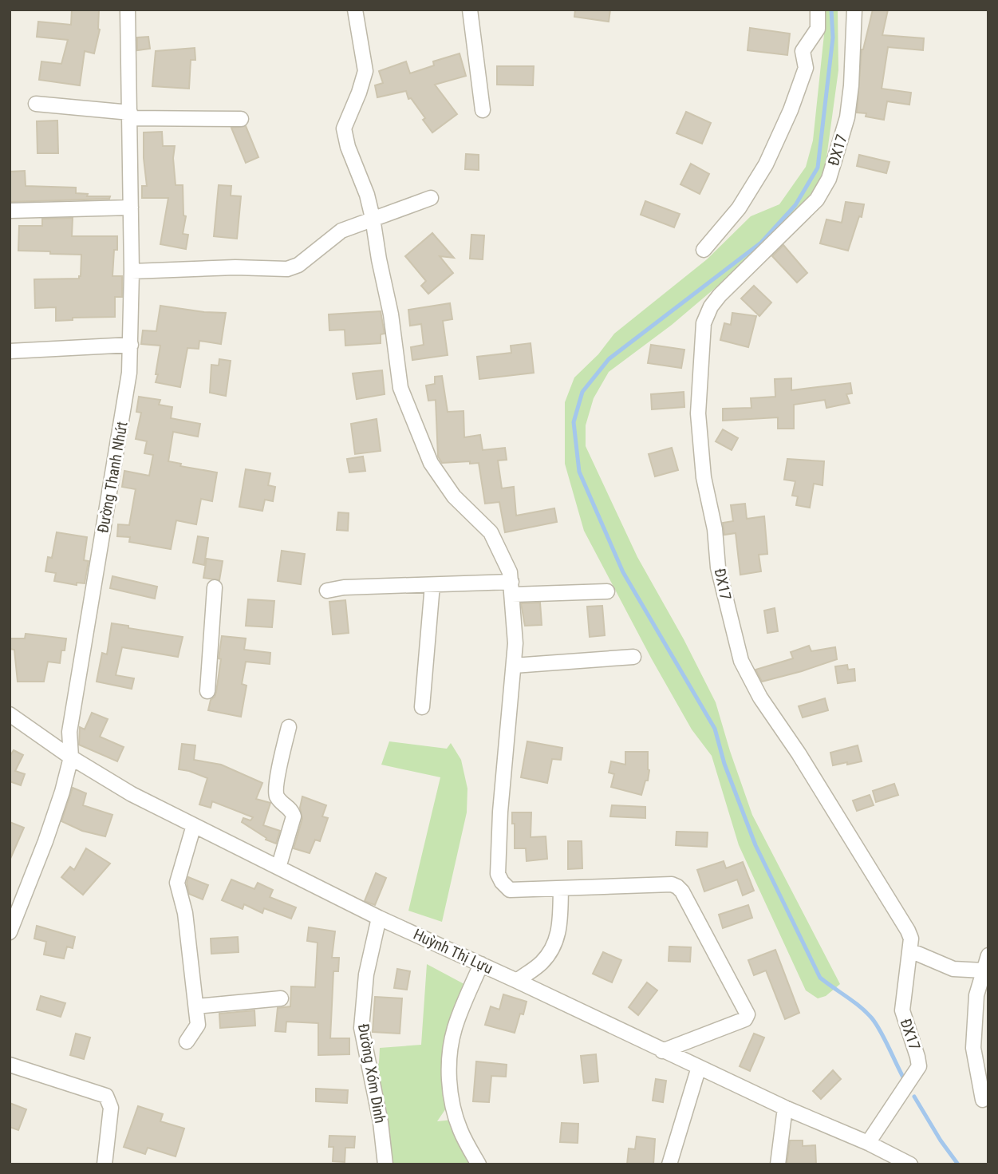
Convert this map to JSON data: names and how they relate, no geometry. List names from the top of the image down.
{
  "streets": {
    "street": [
      "ĐX17",
      "Đường Thanh Nhứt",
      "Huỳnh Thị Lựu",
      "Đường Xóm Dinh"
    ]
  },
  "crossings": [
    ["ĐX17", "Huỳnh Thị Lựu"],
    ["Đường Thanh Nhứt", "Huỳnh Thị Lựu"],
    ["Huỳnh Thị Lựu", "Đường Xóm Dinh"]
  ]
}
